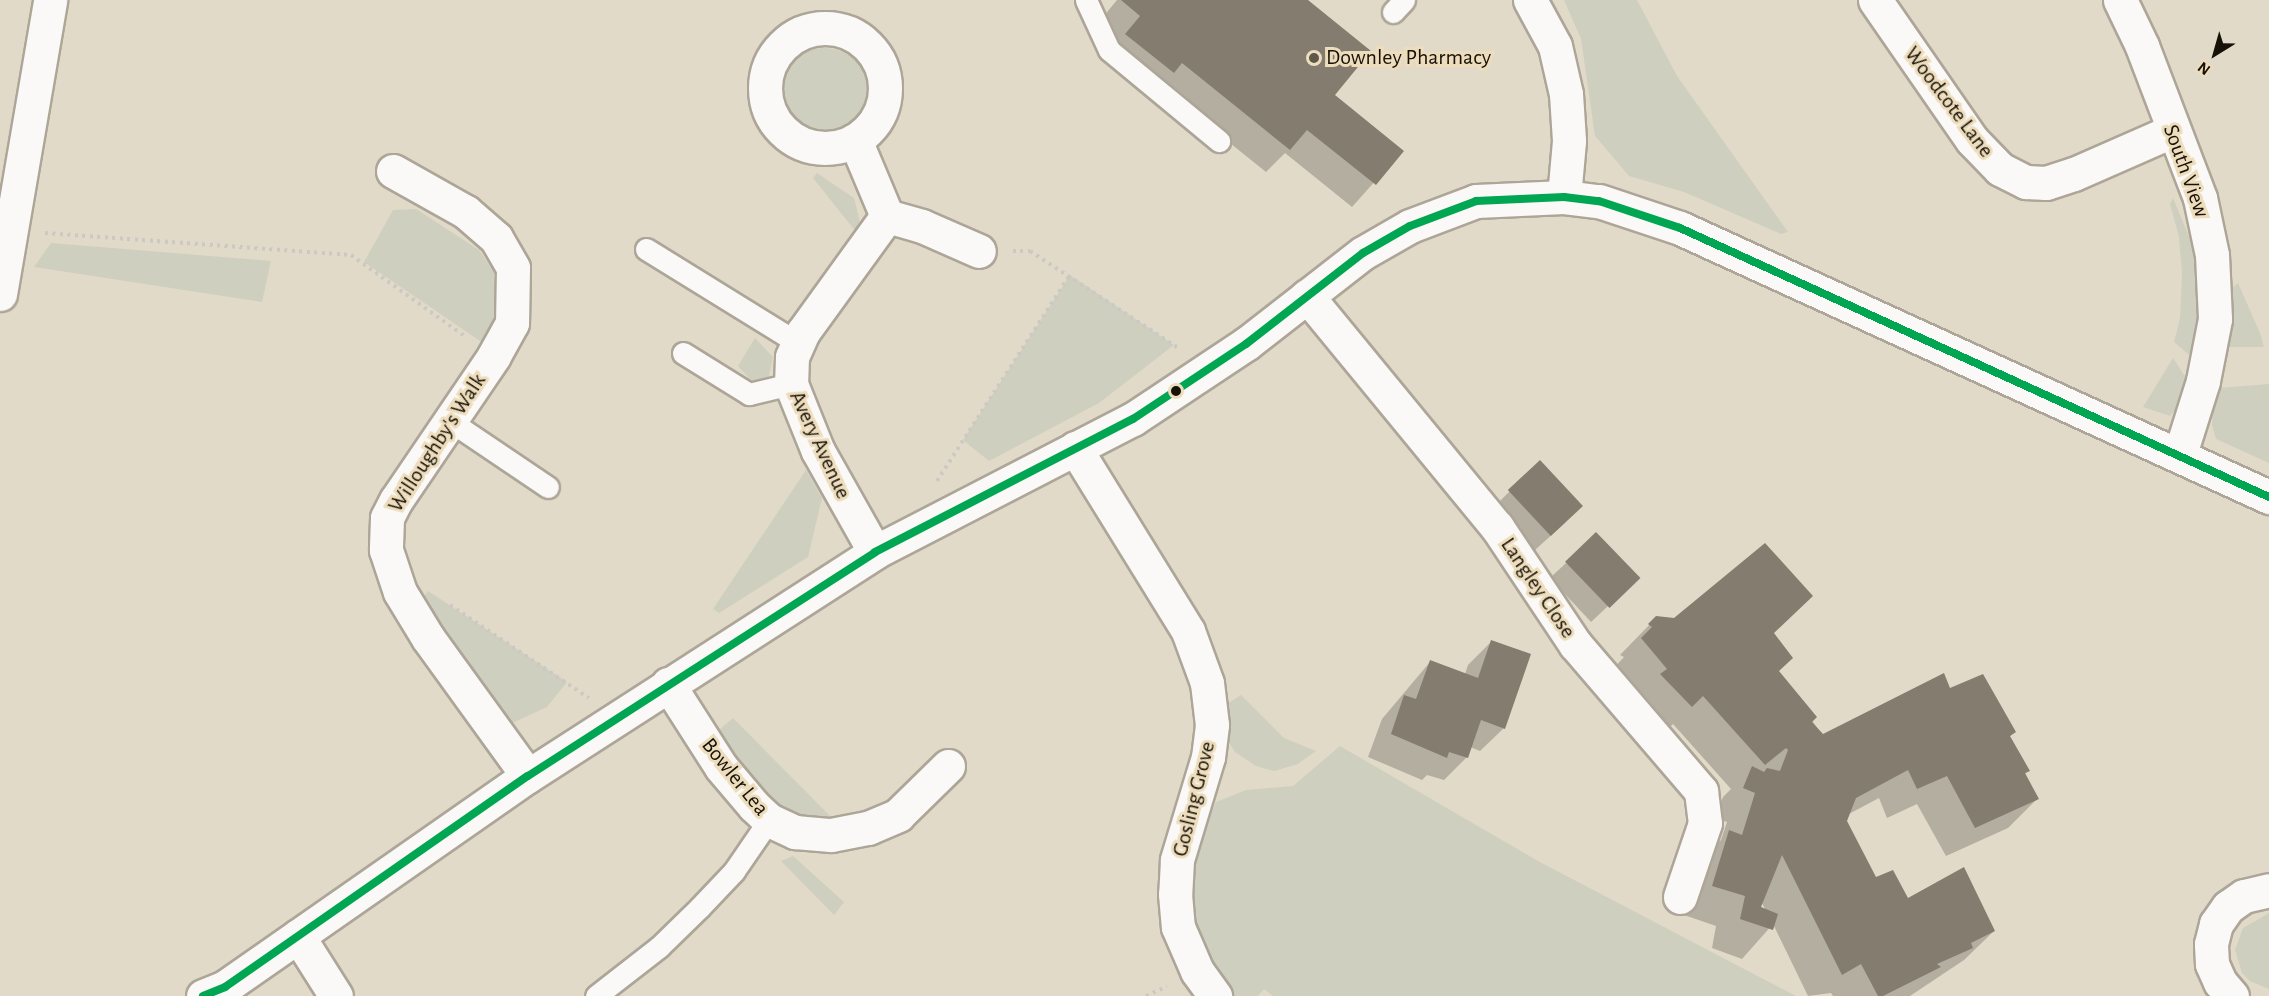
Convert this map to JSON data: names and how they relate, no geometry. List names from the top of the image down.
{
  "streets": {
    "street": [
      "Woodcote Lane",
      "South View",
      "Willoughby's Walk",
      "Avery Avenue",
      "Langley Close",
      "Bowler Lea",
      "Gosling Grove"
    ]
  },
  "crossings": [
    ["Woodcote Lane", "South View"]
  ],
  "places": ["Downley Pharmacy"],
  "north": "bottom left"
}
